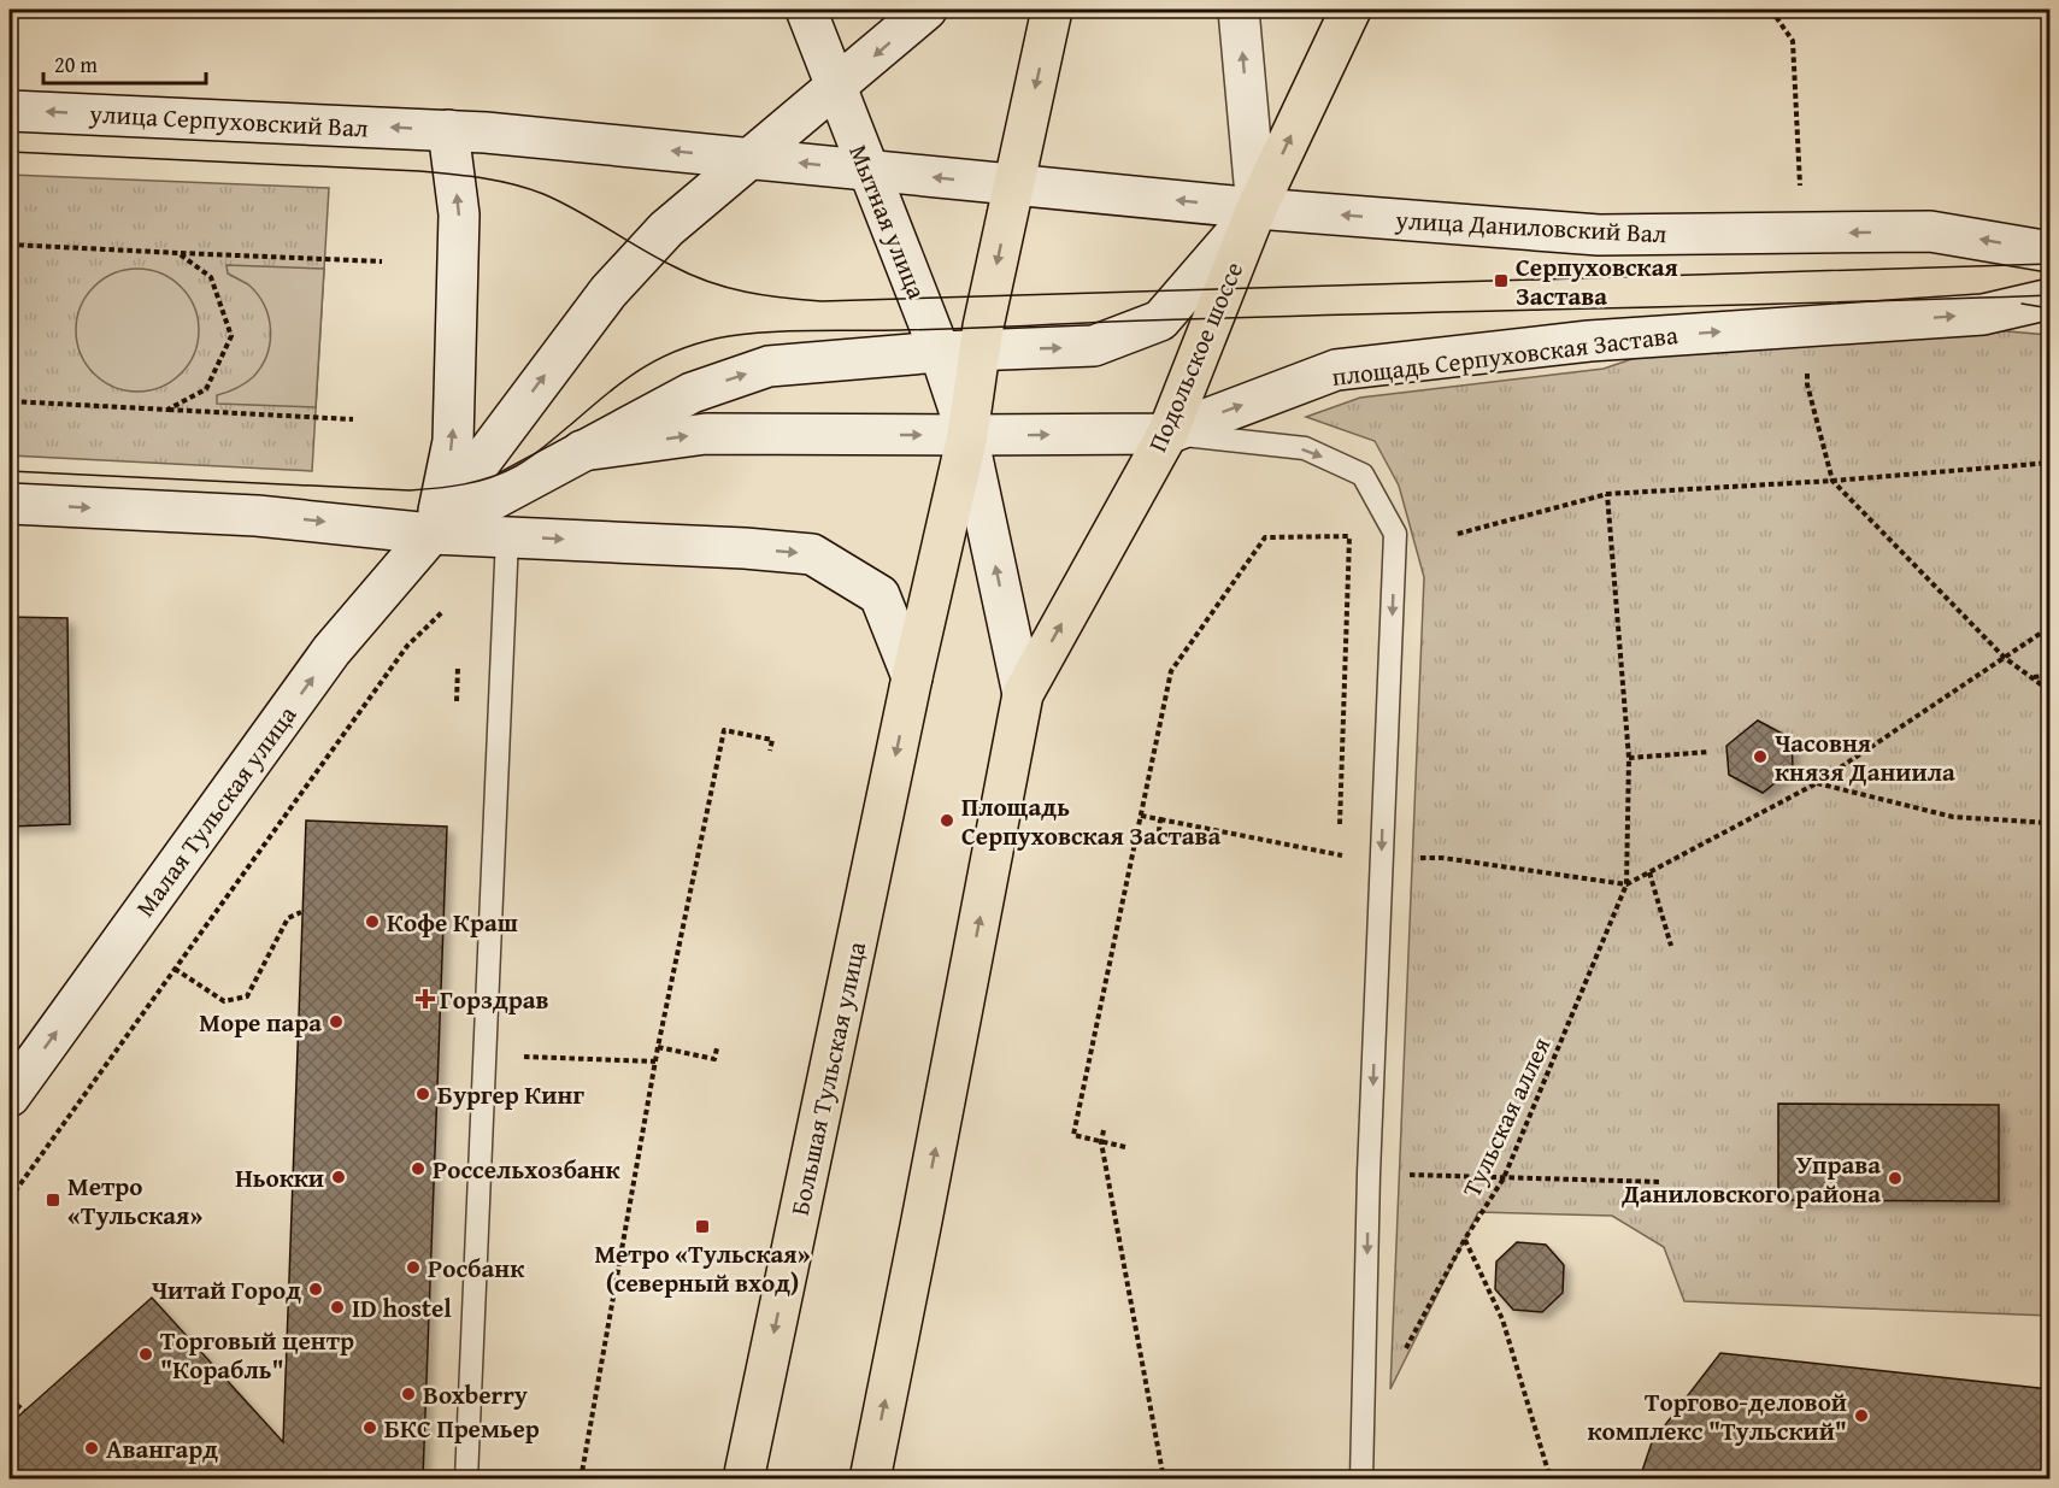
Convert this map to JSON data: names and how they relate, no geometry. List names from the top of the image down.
{
  "streets": {
    "main road": [
      "улица Серпуховский Вал",
      "Мытная улица",
      "улица Даниловский Вал",
      "площадь Серпуховская Застава",
      "Подольское шоссе",
      "Малая Тульская улица",
      "Большая Тульская улица"
    ],
    "path": ["Тульская аллея"]
  },
  "crossings": [
    ["Мытная улица", "площадь Серпуховская Застава"],
    ["улица Даниловский Вал", "площадь Серпуховская Застава"],
    ["улица Даниловский Вал", "Подольское шоссе"],
    ["площадь Серпуховская Застава", "Подольское шоссе"],
    ["площадь Серпуховская Застава", "Малая Тульская улица"]
  ],
  "one_way": [
    "улица Серпуховский Вал",
    "улица Даниловский Вал",
    "площадь Серпуховская Застава",
    "Малая Тульская улица"
  ],
  "places": {
    "transit": ["Серпуховская Застава", "Метро «Тульская»", "Метро «Тульская» (северный вход)"],
    "other": [
      "Часовня князя Даниила",
      "Площадь Серпуховская Застава",
      "Кофе Краш",
      "Море пара",
      "Бургер Кинг",
      "Россельхозбанк",
      "Ньокки",
      "Управа Даниловского района",
      "Росбанк",
      "Читай Город",
      "ID hostel",
      "Торговый центр \"Корабль\"",
      "Boxberry",
      "Торгово-деловой комплекс \"Тульский\"",
      "БКС Премьер",
      "Авангард"
    ],
    "health": ["Горздрав"]
  },
  "scale_bar": "20 m"
}
